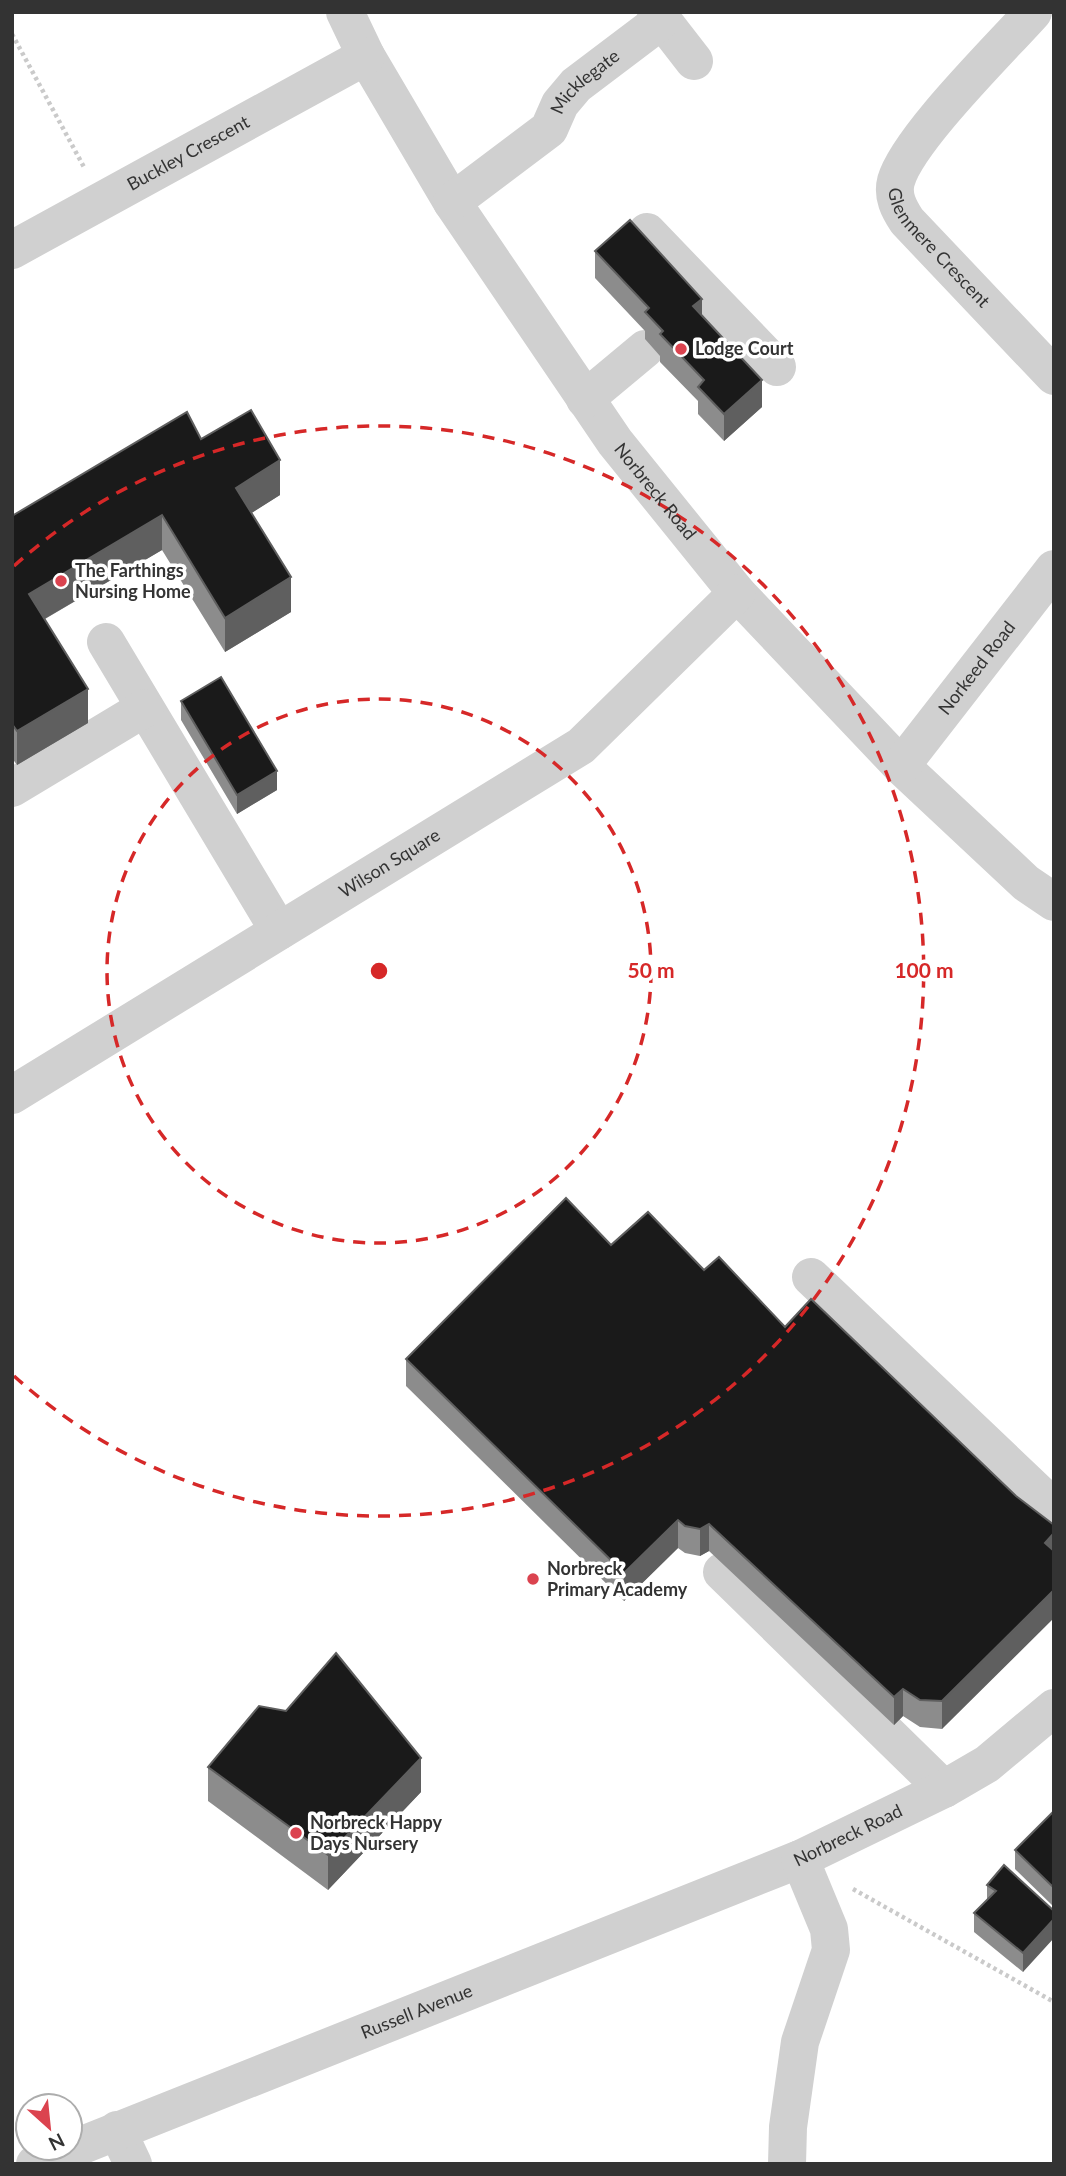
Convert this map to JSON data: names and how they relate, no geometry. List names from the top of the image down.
{
  "streets": {
    "street": [
      "Micklegate",
      "Buckley Crescent",
      "Glenmere Crescent",
      "Norbreck Road",
      "Norkeed Road",
      "Wilson Square",
      "Russell Avenue"
    ]
  },
  "crossings": [
    ["Micklegate", "Norbreck Road"],
    ["Buckley Crescent", "Norbreck Road"],
    ["Norbreck Road", "Norkeed Road"],
    ["Norbreck Road", "Wilson Square"],
    ["Norbreck Road", "Russell Avenue"]
  ],
  "places": [
    "Lodge Court",
    "The Farthings Nursing Home",
    "Norbreck Primary Academy",
    "Norbreck Happy Days Nursery"
  ],
  "north": "bottom right",
  "rings": ["50 m", "100 m"]
}
